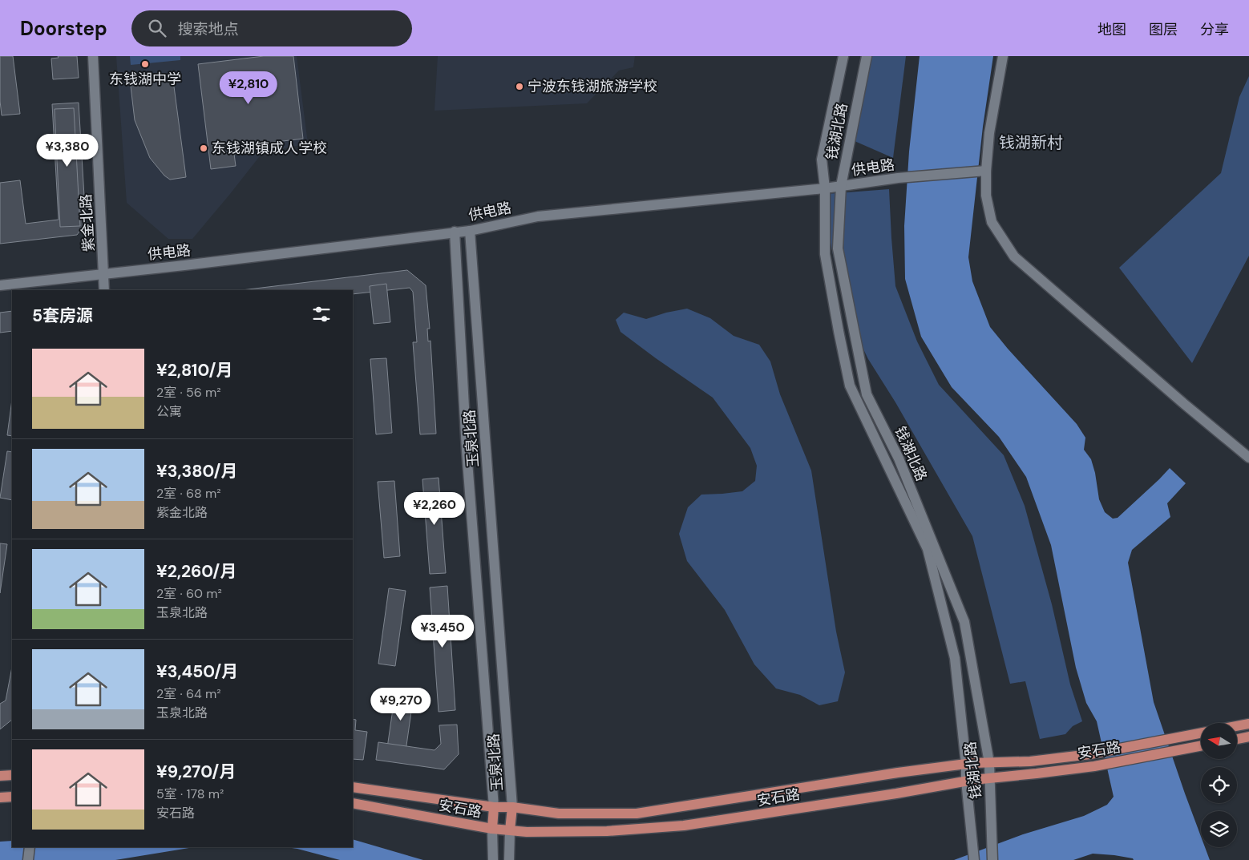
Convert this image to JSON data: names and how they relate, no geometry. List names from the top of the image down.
{
  "streets": {
    "main road": ["玉泉北路", "安石路"],
    "street": ["钱湖北路", "供电路", "紫金北路"]
  },
  "crossings": [
    ["钱湖北路", "供电路"],
    ["钱湖北路", "安石路"],
    ["供电路", "紫金北路"],
    ["供电路", "玉泉北路"],
    ["玉泉北路", "安石路"]
  ],
  "districts": ["钱湖新村"],
  "places": ["东钱湖中学", "宁波东钱湖旅游学校", "东钱湖镇成人学校"],
  "north": "left",
  "page": {
    "header": "Doorstep",
    "search": "搜索地点",
    "nav": ["地图", "图层", "分享"],
    "price": [
      "¥2,810",
      "¥3,380",
      "¥2,260",
      "¥3,450",
      "¥9,270"
    ],
    "heading": "5套房源",
    "list": [
      {
        "name": "¥2,810/月",
        "note": "2室 · 56 m² · 公寓"
      },
      {
        "name": "¥3,380/月",
        "note": "2室 · 68 m² · 紫金北路"
      },
      {
        "name": "¥2,260/月",
        "note": "2室 · 60 m² · 玉泉北路"
      },
      {
        "name": "¥3,450/月",
        "note": "2室 · 64 m² · 玉泉北路"
      },
      {
        "name": "¥9,270/月",
        "note": "5室 · 178 m² · 安石路"
      }
    ]
  }
}
